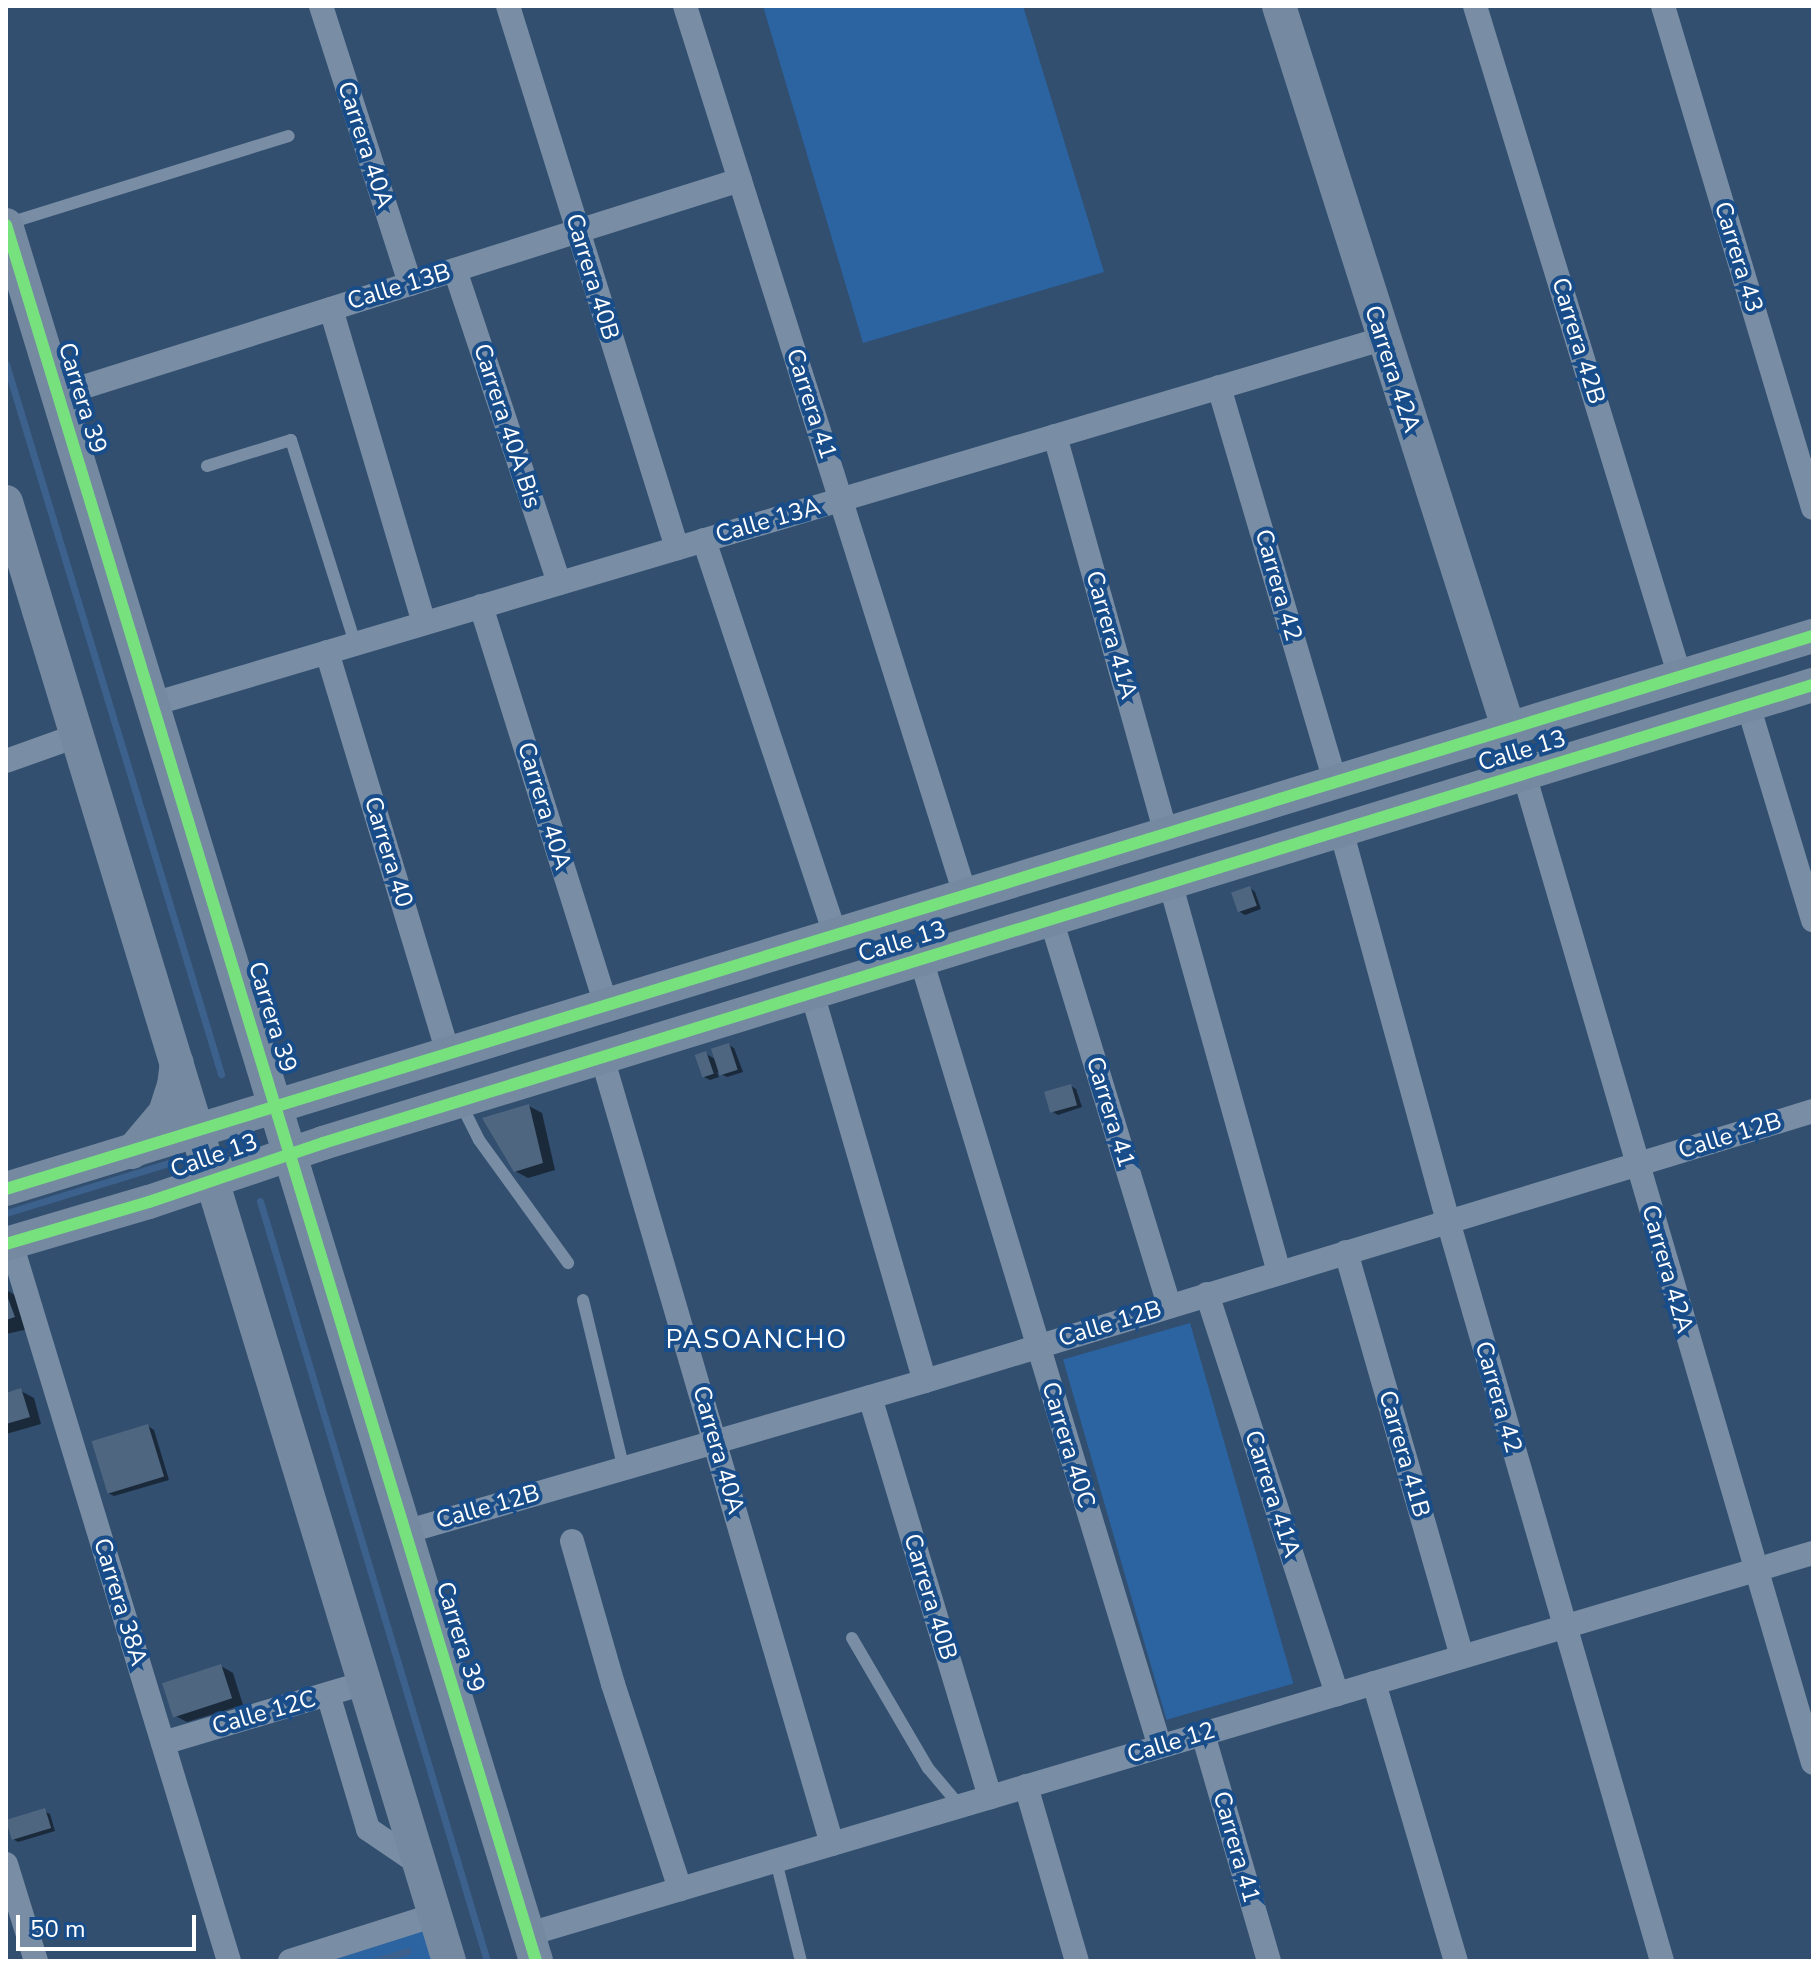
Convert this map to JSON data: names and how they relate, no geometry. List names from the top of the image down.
{
  "streets": {
    "main road": ["Carrera 42A", "Carrera 39", "Calle 13"],
    "street": [
      "Carrera 40A",
      "Carrera 43",
      "Carrera 40B",
      "Calle 13B",
      "Carrera 42B",
      "Carrera 41",
      "Carrera 40A Bis",
      "Calle 13A",
      "Carrera 42",
      "Carrera 41A",
      "Carrera 40",
      "Calle 12B",
      "Carrera 40C",
      "Carrera 41B",
      "Carrera 38A",
      "Calle 12C",
      "Calle 12"
    ]
  },
  "crossings": [
    ["Carrera 40A", "Calle 13B"],
    ["Carrera 40A", "Calle 13A"],
    ["Carrera 40A", "Calle 13"],
    ["Carrera 40A", "Calle 12B"],
    ["Carrera 40A", "Calle 12"],
    ["Carrera 40B", "Calle 13B"],
    ["Carrera 40B", "Calle 13A"],
    ["Carrera 40B", "Calle 12B"],
    ["Carrera 40B", "Calle 12"],
    ["Calle 13B", "Carrera 39"],
    ["Calle 13B", "Carrera 41"],
    ["Calle 13B", "Carrera 40A Bis"],
    ["Carrera 42B", "Calle 13"],
    ["Carrera 42A", "Calle 13A"],
    ["Carrera 42A", "Calle 13"],
    ["Carrera 42A", "Calle 12B"],
    ["Carrera 42A", "Calle 12"],
    ["Carrera 39", "Calle 13A"],
    ["Carrera 39", "Calle 13"],
    ["Carrera 39", "Calle 12B"],
    ["Carrera 39", "Calle 12"],
    ["Carrera 41", "Calle 13A"],
    ["Carrera 41", "Calle 13"],
    ["Carrera 41", "Calle 12B"],
    ["Carrera 41", "Calle 12"],
    ["Carrera 40A Bis", "Calle 13A"],
    ["Calle 13A", "Carrera 42"],
    ["Calle 13A", "Carrera 41A"],
    ["Calle 13A", "Carrera 40"],
    ["Carrera 42", "Calle 13"],
    ["Carrera 42", "Calle 12B"],
    ["Carrera 42", "Calle 12"],
    ["Carrera 41A", "Calle 13"],
    ["Carrera 41A", "Calle 12B"],
    ["Carrera 41A", "Calle 12"],
    ["Calle 13", "Carrera 40"],
    ["Calle 13", "Carrera 40C"],
    ["Calle 13", "Carrera 38A"],
    ["Calle 12B", "Carrera 40C"],
    ["Calle 12B", "Carrera 41B"],
    ["Carrera 40C", "Calle 12"],
    ["Carrera 41B", "Calle 12"],
    ["Carrera 38A", "Calle 12C"]
  ],
  "districts": ["PASOANCHO"],
  "scale_bar": "50 m"
}
